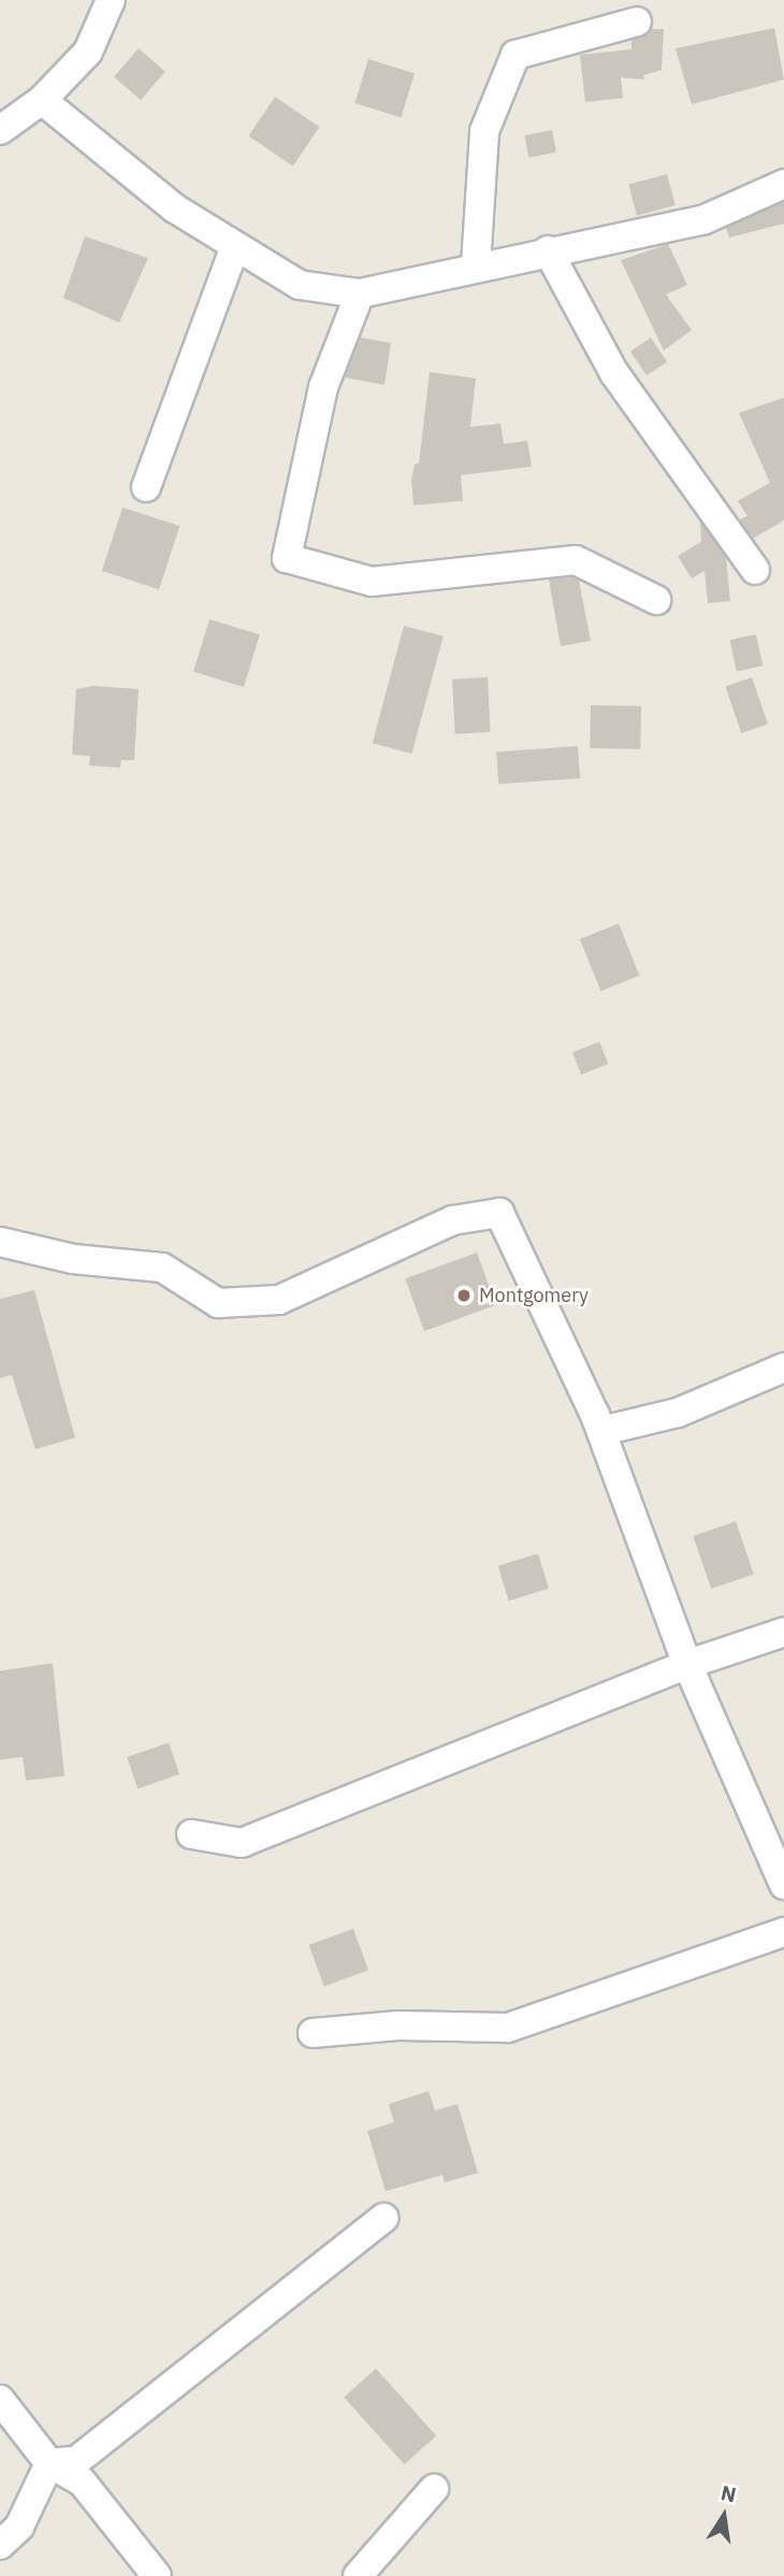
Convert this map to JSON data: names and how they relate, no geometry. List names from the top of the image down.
{
  "places": ["Montgomery"],
  "north": "top"
}
